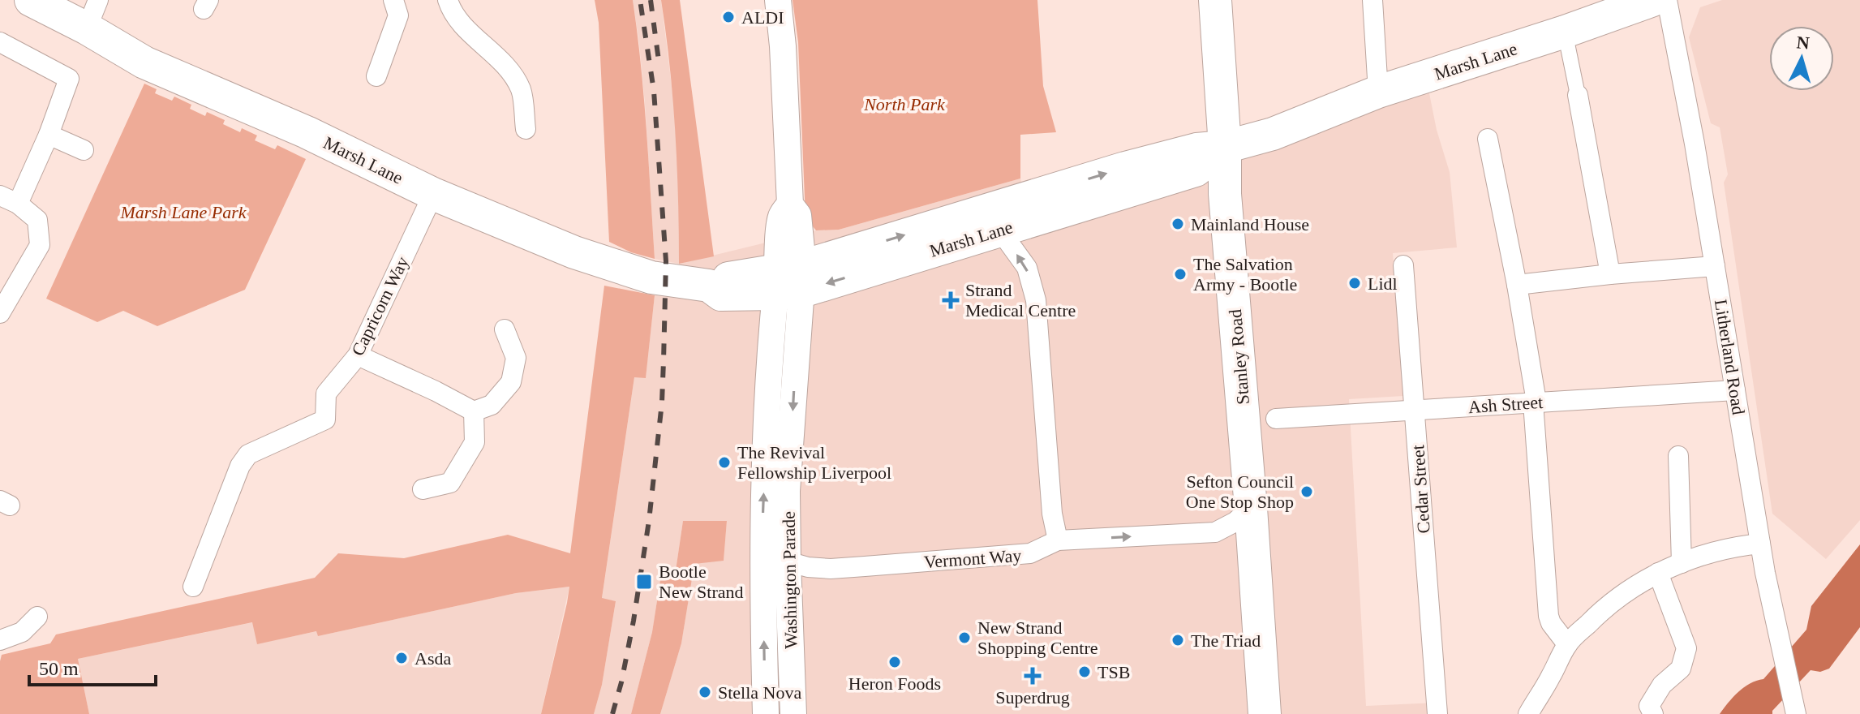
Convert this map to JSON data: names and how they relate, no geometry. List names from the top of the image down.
{
  "streets": {
    "main road": ["Marsh Lane", "Stanley Road"],
    "street": [
      "Capricorn Way",
      "Litherland Road",
      "Ash Street",
      "Cedar Street",
      "Vermont Way",
      "Washington Parade"
    ]
  },
  "crossings": [
    ["Marsh Lane", "Capricorn Way"],
    ["Marsh Lane", "Stanley Road"],
    ["Marsh Lane", "Washington Parade"],
    ["Stanley Road", "Ash Street"],
    ["Stanley Road", "Vermont Way"],
    ["Litherland Road", "Ash Street"],
    ["Ash Street", "Cedar Street"],
    ["Vermont Way", "Washington Parade"]
  ],
  "one_way": ["Vermont Way"],
  "parks": ["North Park", "Marsh Lane Park"],
  "places": {
    "other": [
      "ALDI",
      "Mainland House",
      "The Salvation Army - Bootle",
      "Lidl",
      "The Revival Fellowship Liverpool",
      "Sefton Council One Stop Shop",
      "New Strand Shopping Centre",
      "The Triad",
      "Asda",
      "Heron Foods",
      "TSB",
      "Stella Nova"
    ],
    "health": ["Strand Medical Centre", "Superdrug"],
    "transit": ["Bootle New Strand"]
  },
  "scale_bar": "50 m",
  "north": "top"
}
